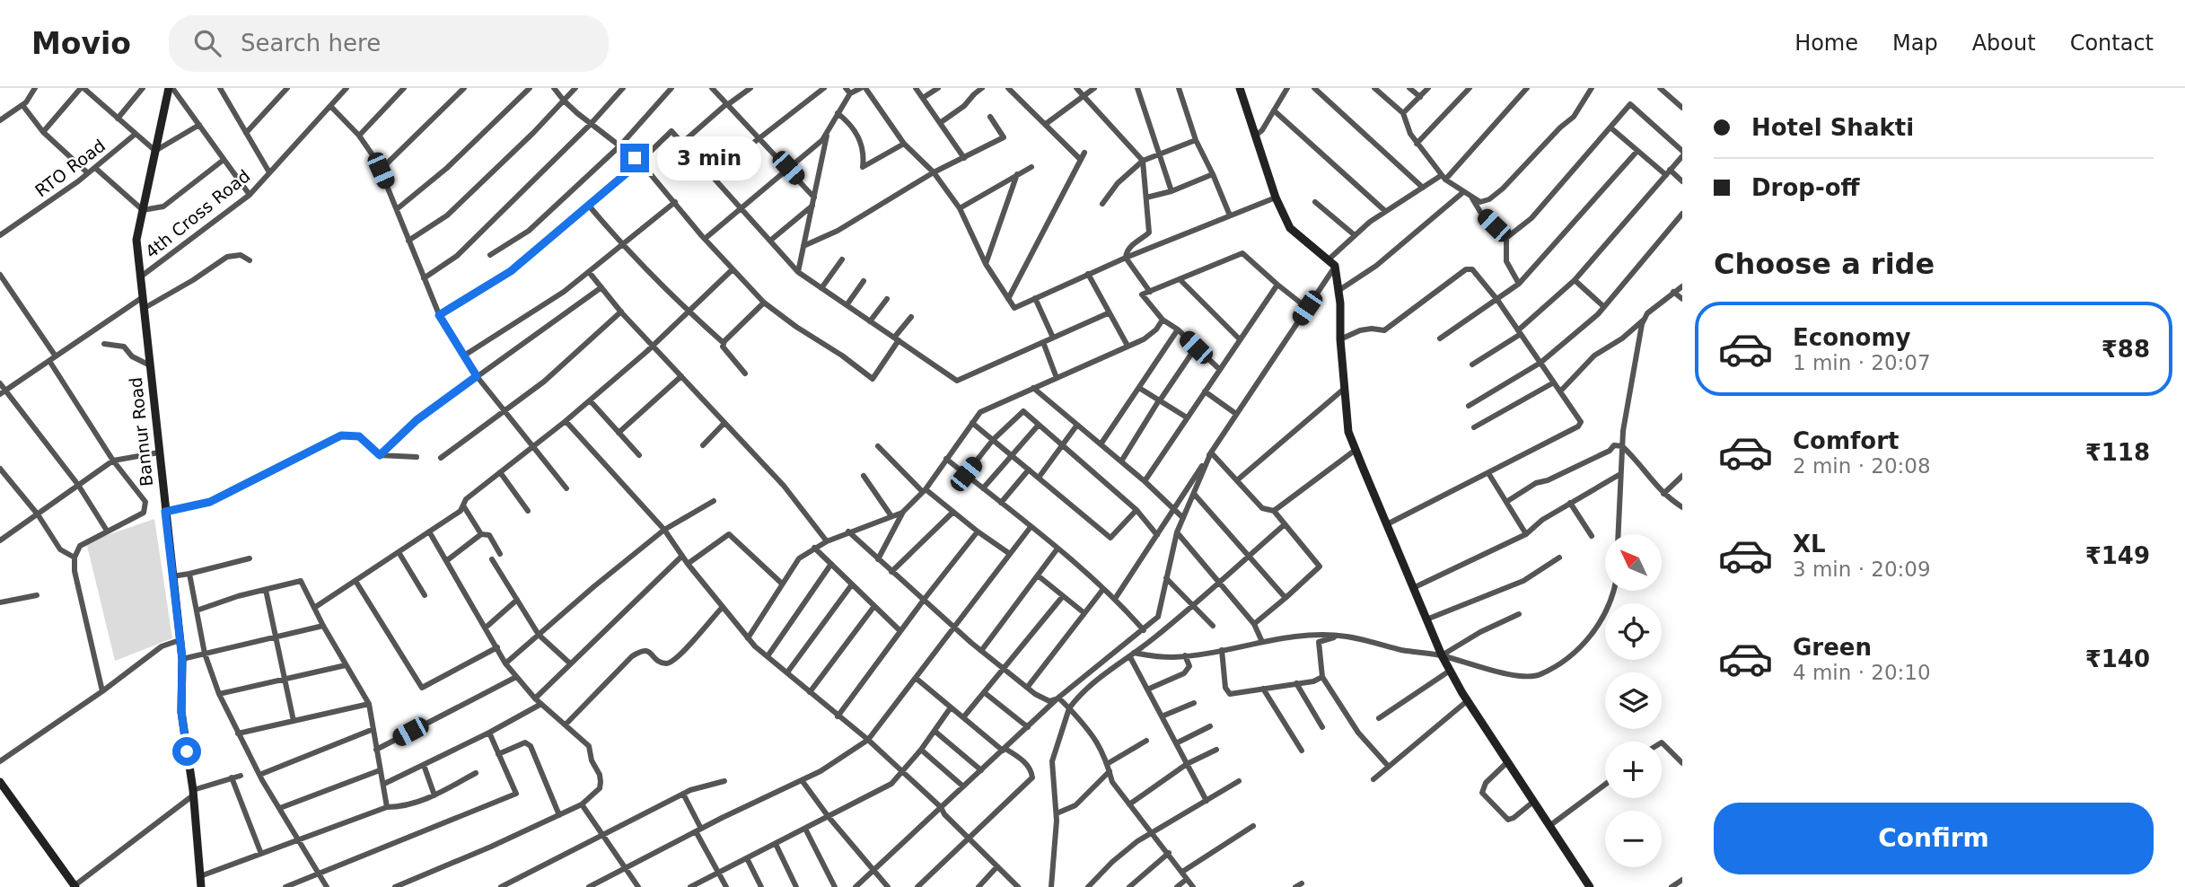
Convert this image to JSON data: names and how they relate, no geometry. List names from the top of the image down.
{
  "streets": {
    "street": ["RTO Road", "4th Cross Road", "Bannur Road"]
  },
  "crossings": [
    ["4th Cross Road", "Bannur Road"]
  ],
  "north": "top left",
  "page": {
    "header": "Movio",
    "search": "Search here",
    "nav": [
      "Home",
      "Map",
      "About",
      "Contact"
    ],
    "banner": ["Hotel Shakti", "Drop-off"],
    "bubble": "3 min",
    "heading": "Choose a ride",
    "list": [
      {
        "name": "Economy",
        "note": "1 min · 20:07",
        "value": "₹88"
      },
      {
        "name": "Comfort",
        "note": "2 min · 20:08",
        "value": "₹118"
      },
      {
        "name": "XL",
        "note": "3 min · 20:09",
        "value": "₹149"
      },
      {
        "name": "Green",
        "note": "4 min · 20:10",
        "value": "₹140"
      }
    ],
    "map_buttons": ["+", "−"],
    "buttons": "Confirm"
  }
}
